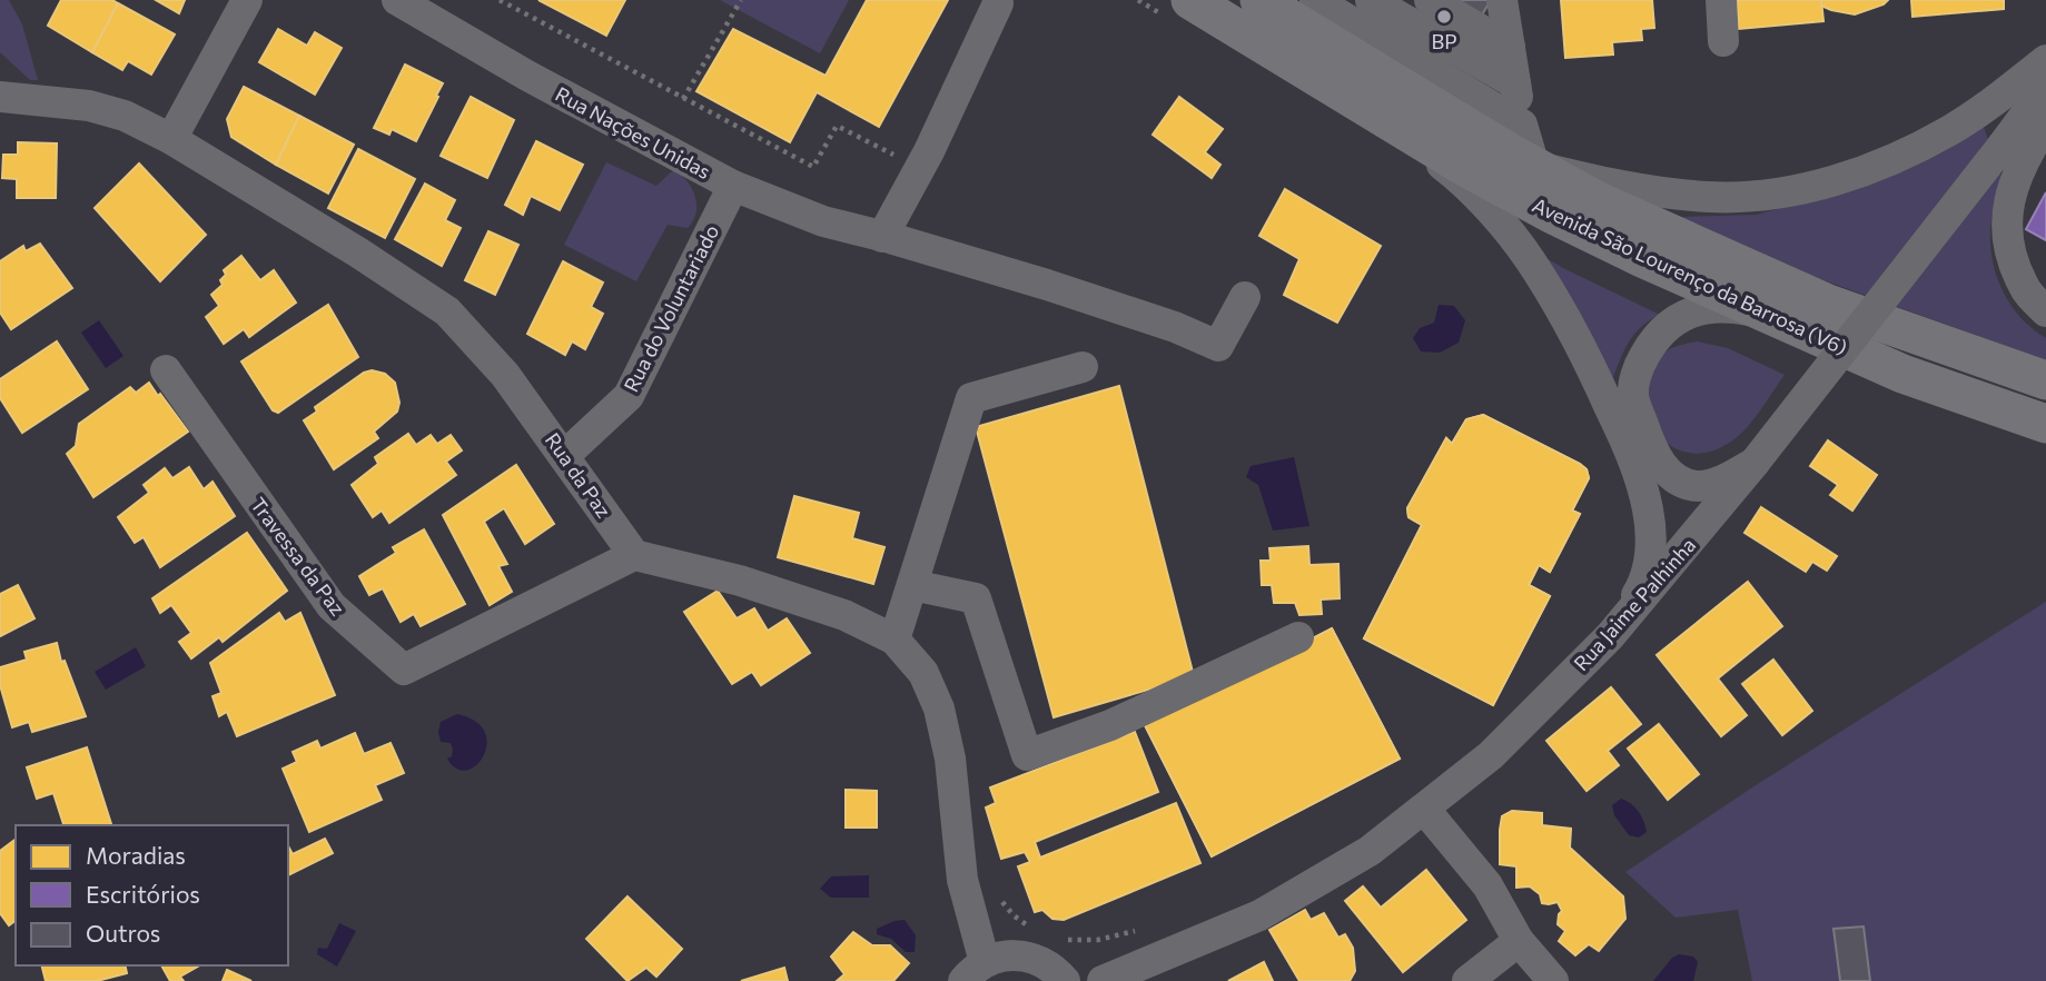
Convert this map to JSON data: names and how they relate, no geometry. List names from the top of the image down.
{
  "streets": {
    "main road": ["Avenida São Lourenço da Barrosa (V6)"],
    "street": [
      "Rua Nações Unidas",
      "Rua do Voluntariado",
      "Rua da Paz",
      "Travessa da Paz",
      "Rua Jaime Palhinha"
    ]
  },
  "crossings": [
    ["Rua Nações Unidas", "Rua do Voluntariado"],
    ["Rua do Voluntariado", "Rua da Paz"],
    ["Rua da Paz", "Travessa da Paz"]
  ],
  "places": ["BP"],
  "legend": ["Moradias", "Escritórios", "Outros"]
}
